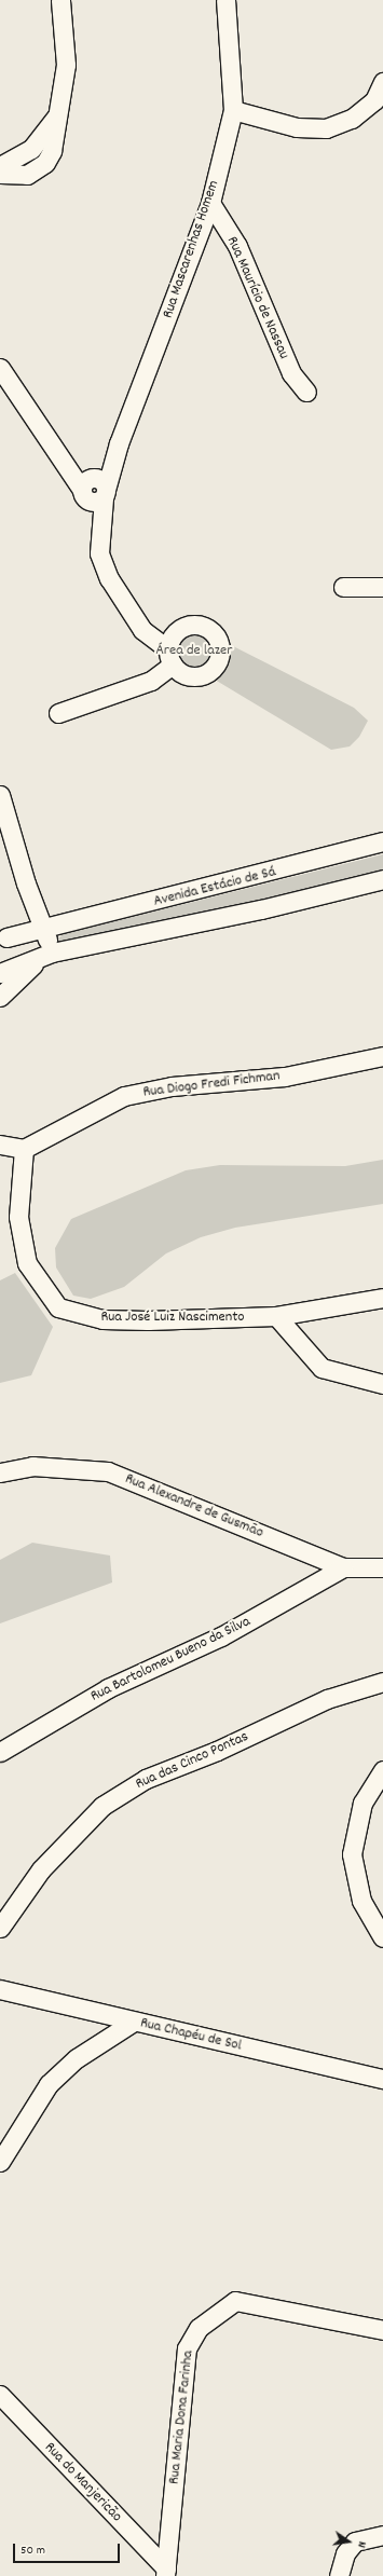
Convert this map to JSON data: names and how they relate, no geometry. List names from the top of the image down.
{
  "streets": {
    "street": [
      "Rua Mascarenhas Homem",
      "Rua Maurício de Nassau",
      "Avenida Estácio de Sá",
      "Rua Diogo Fredi Fichman",
      "Rua José Luiz Nascimento",
      "Rua Alexandre de Gusmão",
      "Rua Bartolomeu Bueno da Silva",
      "Rua das Cinco Pontas",
      "Rua Chapéu de Sol",
      "Rua Maria Dona Farinha",
      "Rua do Manjericão"
    ]
  },
  "crossings": [
    ["Rua Mascarenhas Homem", "Rua Maurício de Nassau"],
    ["Rua Diogo Fredi Fichman", "Rua José Luiz Nascimento"],
    ["Rua Alexandre de Gusmão", "Rua Bartolomeu Bueno da Silva"],
    ["Rua Maria Dona Farinha", "Rua do Manjericão"]
  ],
  "parks": ["Área de lazer"],
  "scale_bar": "50 m",
  "north": "right"
}
